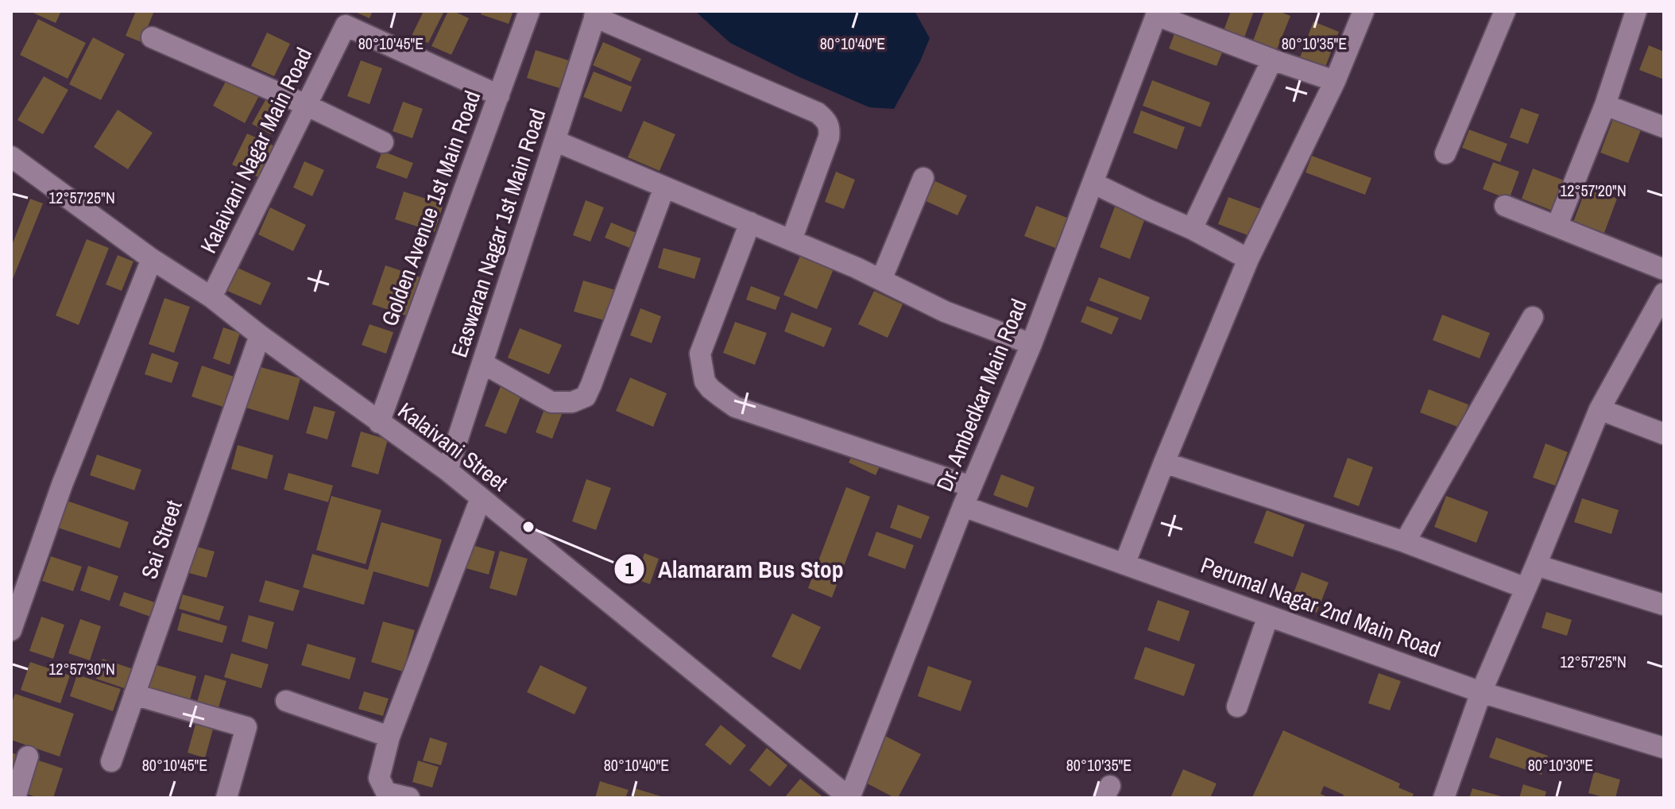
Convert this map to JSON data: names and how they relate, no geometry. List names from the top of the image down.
{
  "streets": {
    "street": [
      "Kalaivani Nagar Main Road",
      "Golden Avenue 1st Main Road",
      "Easwaran Nagar 1st Main Road",
      "Dr. Ambedkar Main Road",
      "Kalaivani Street",
      "Sai Street",
      "Perumal Nagar 2nd Main Road"
    ]
  },
  "crossings": [
    ["Kalaivani Nagar Main Road", "Golden Avenue 1st Main Road"],
    ["Kalaivani Nagar Main Road", "Kalaivani Street"],
    ["Golden Avenue 1st Main Road", "Kalaivani Street"],
    ["Easwaran Nagar 1st Main Road", "Kalaivani Street"],
    ["Dr. Ambedkar Main Road", "Kalaivani Street"],
    ["Dr. Ambedkar Main Road", "Perumal Nagar 2nd Main Road"],
    ["Kalaivani Street", "Sai Street"]
  ],
  "places": ["Alamaram Bus Stop"],
  "coordinates": [
    "80°10'45\"E",
    "80°10'40\"E",
    "80°10'35\"E",
    "12°57'20\"N",
    "12°57'25\"N",
    "12°57'30\"N",
    "80°10'30\"E"
  ]
}
